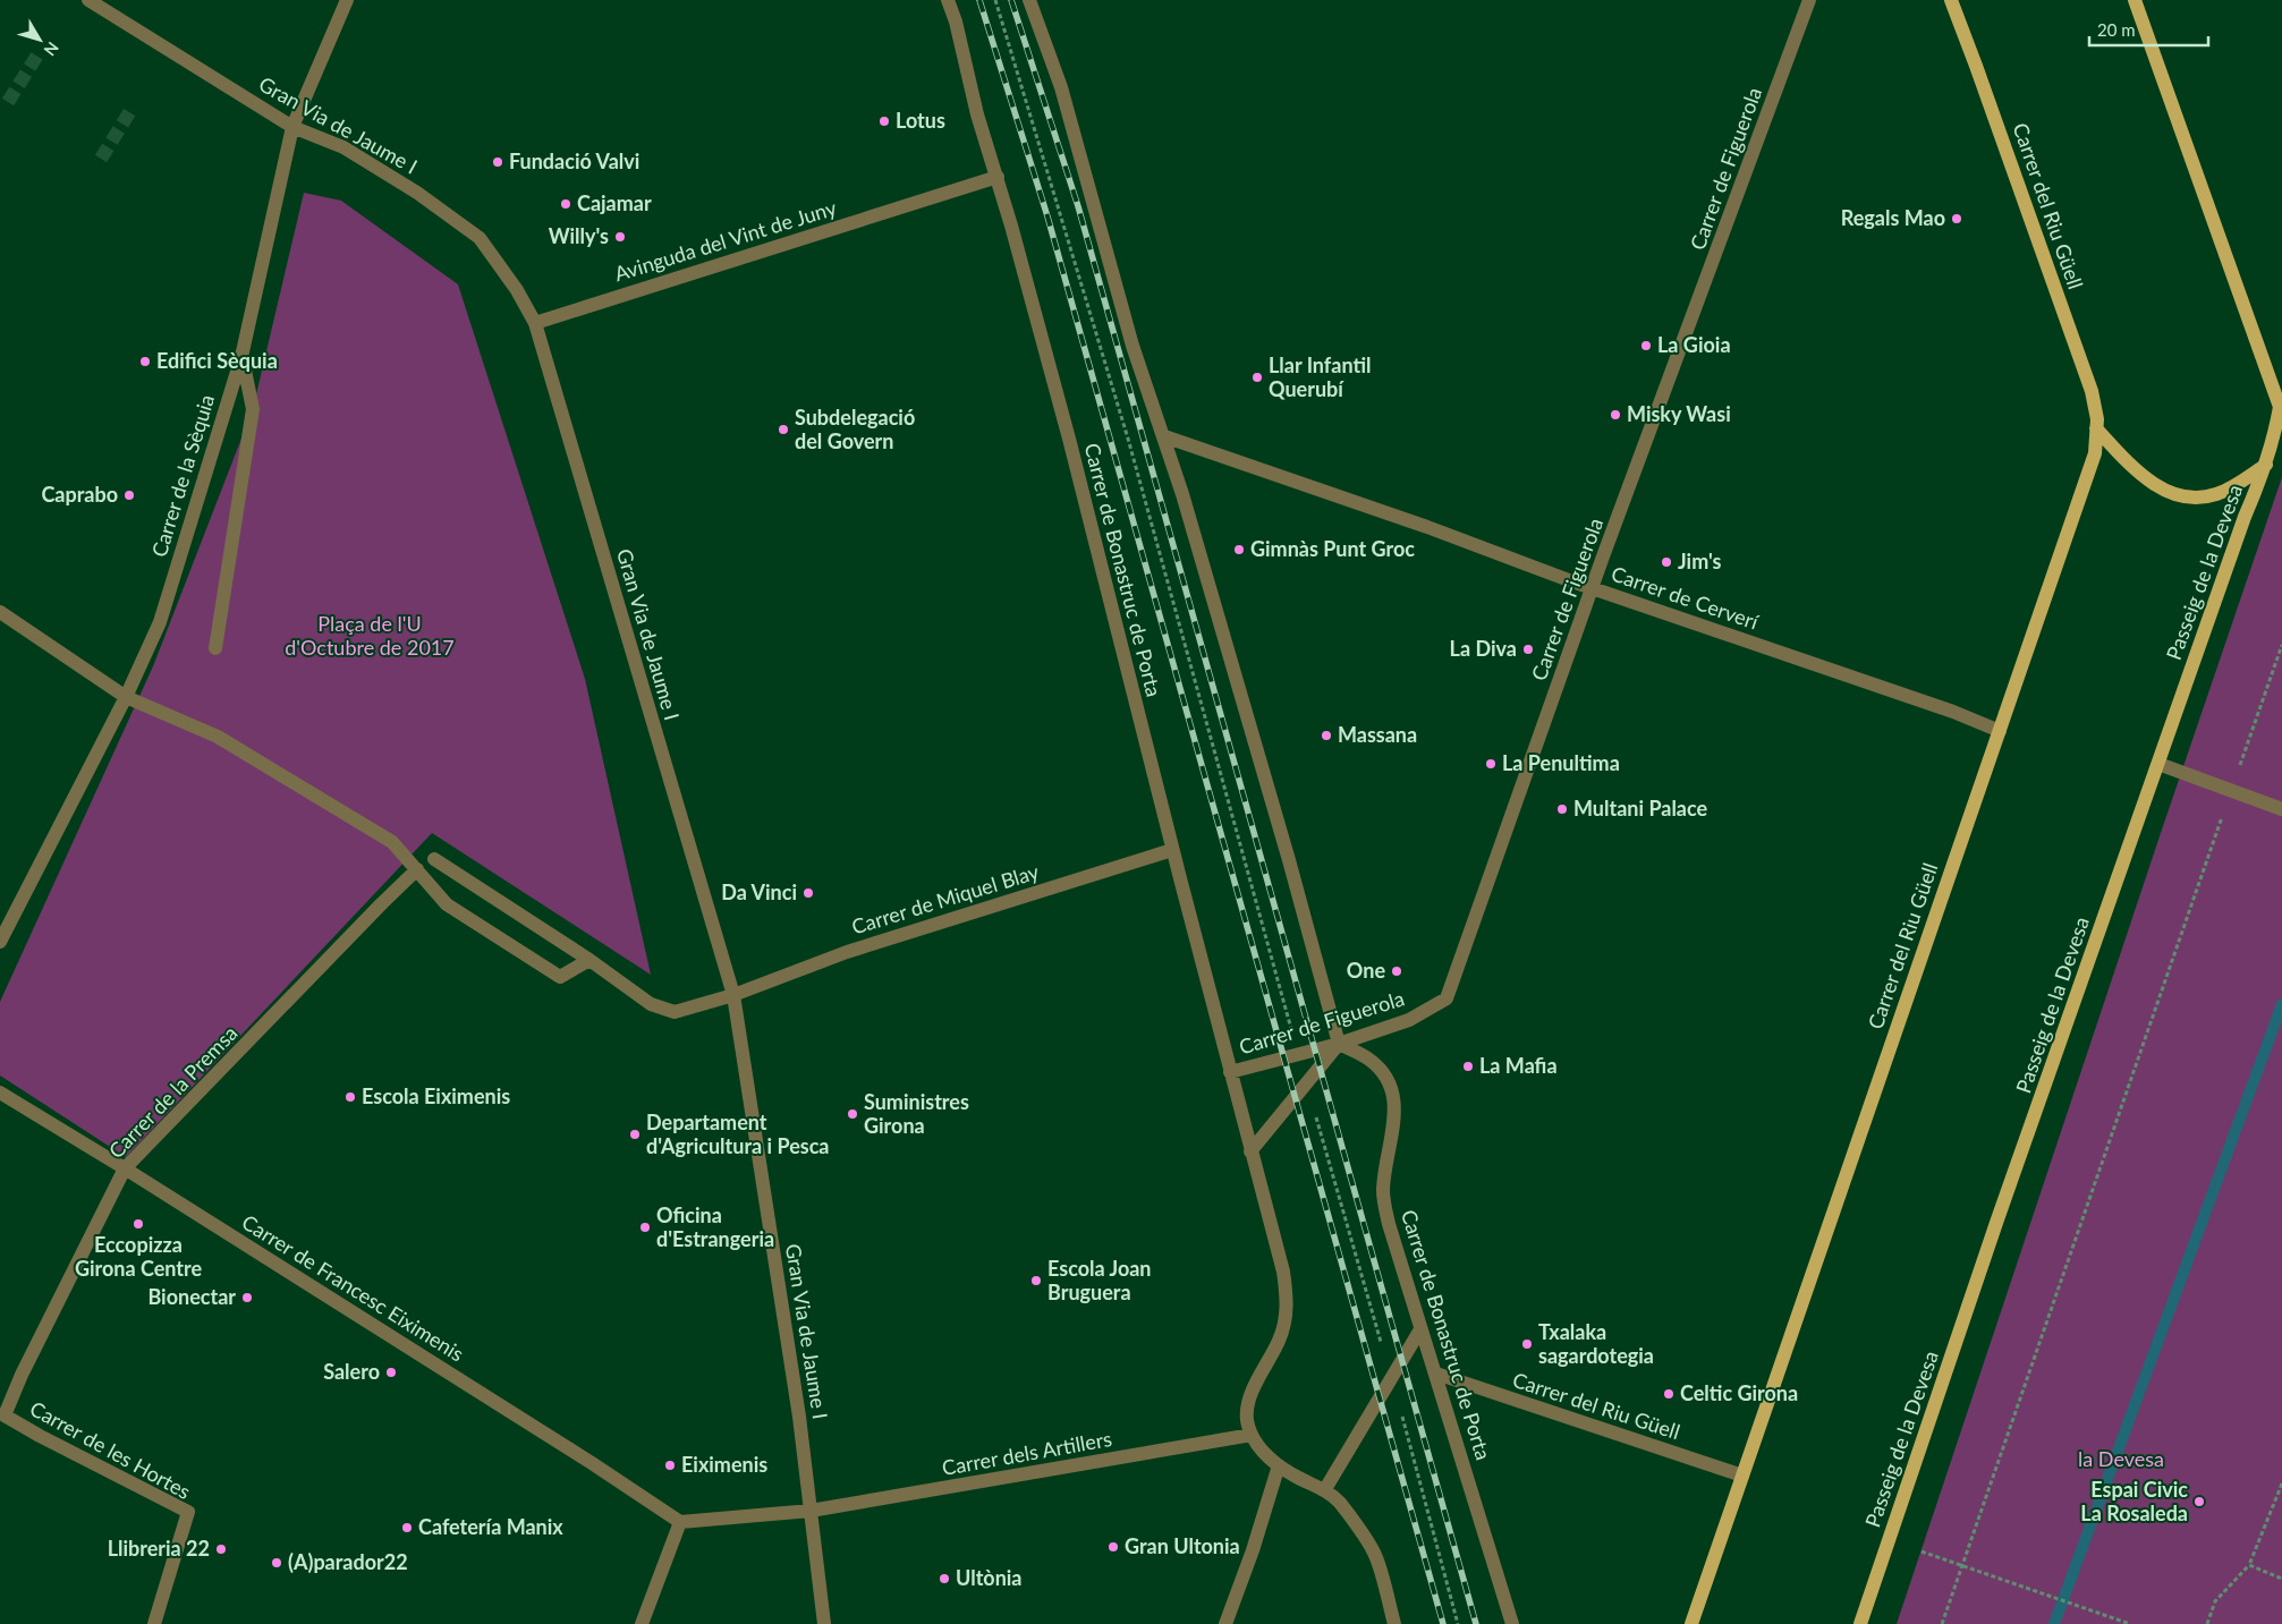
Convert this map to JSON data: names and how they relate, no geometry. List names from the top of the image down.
{
  "streets": {
    "main road": ["Carrer del Riu Güell", "Passeig de la Devesa"],
    "street": [
      "Gran Via de Jaume I",
      "Carrer de Figuerola",
      "Avinguda del Vint de Juny",
      "Carrer de la Sèquia",
      "Carrer de Bonastruc de Porta",
      "Carrer de Cerverí",
      "Carrer de Miquel Blay",
      "Carrer de la Premsa",
      "Carrer de Francesc Eiximenis",
      "Carrer de les Hortes",
      "Carrer dels Artillers"
    ]
  },
  "crossings": [
    ["Gran Via de Jaume I", "Avinguda del Vint de Juny"],
    ["Gran Via de Jaume I", "Carrer de la Sèquia"],
    ["Gran Via de Jaume I", "Carrer de Miquel Blay"],
    ["Gran Via de Jaume I", "Carrer dels Artillers"],
    ["Carrer de Figuerola", "Carrer de Bonastruc de Porta"],
    ["Carrer de Figuerola", "Carrer de Cerverí"],
    ["Carrer del Riu Güell", "Carrer de Bonastruc de Porta"],
    ["Carrer del Riu Güell", "Carrer de Cerverí"],
    ["Avinguda del Vint de Juny", "Carrer de Bonastruc de Porta"],
    ["Carrer de Bonastruc de Porta", "Carrer de Miquel Blay"],
    ["Carrer de Bonastruc de Porta", "Carrer dels Artillers"],
    ["Carrer de la Premsa", "Carrer de Francesc Eiximenis"],
    ["Carrer de la Premsa", "Carrer de les Hortes"]
  ],
  "parks": ["Plaça de l'U d'Octubre de 2017", "la Devesa"],
  "places": [
    "Lotus",
    "Fundació Valvi",
    "Cajamar",
    "Regals Mao",
    "Willy's",
    "La Gioia",
    "Edifici Sèquia",
    "Llar Infantil Querubí",
    "Misky Wasi",
    "Subdelegació del Govern",
    "Caprabo",
    "Gimnàs Punt Groc",
    "Jim's",
    "La Diva",
    "Massana",
    "La Penultima",
    "Multani Palace",
    "Da Vinci",
    "One",
    "La Mafia",
    "Escola Eiximenis",
    "Suministres Girona",
    "Departament d'Agricultura i Pesca",
    "Eccopizza Girona Centre",
    "Oficina d'Estrangeria",
    "Escola Joan Bruguera",
    "Bionectar",
    "Txalaka sagardotegia",
    "Salero",
    "Celtic Girona",
    "Eiximenis",
    "Espai Civic La Rosaleda",
    "Cafetería Manix",
    "Gran Ultonia",
    "Llibreria 22",
    "(A)parador22",
    "Ultònia"
  ],
  "scale_bar": "20 m",
  "north": "bottom right"
}
